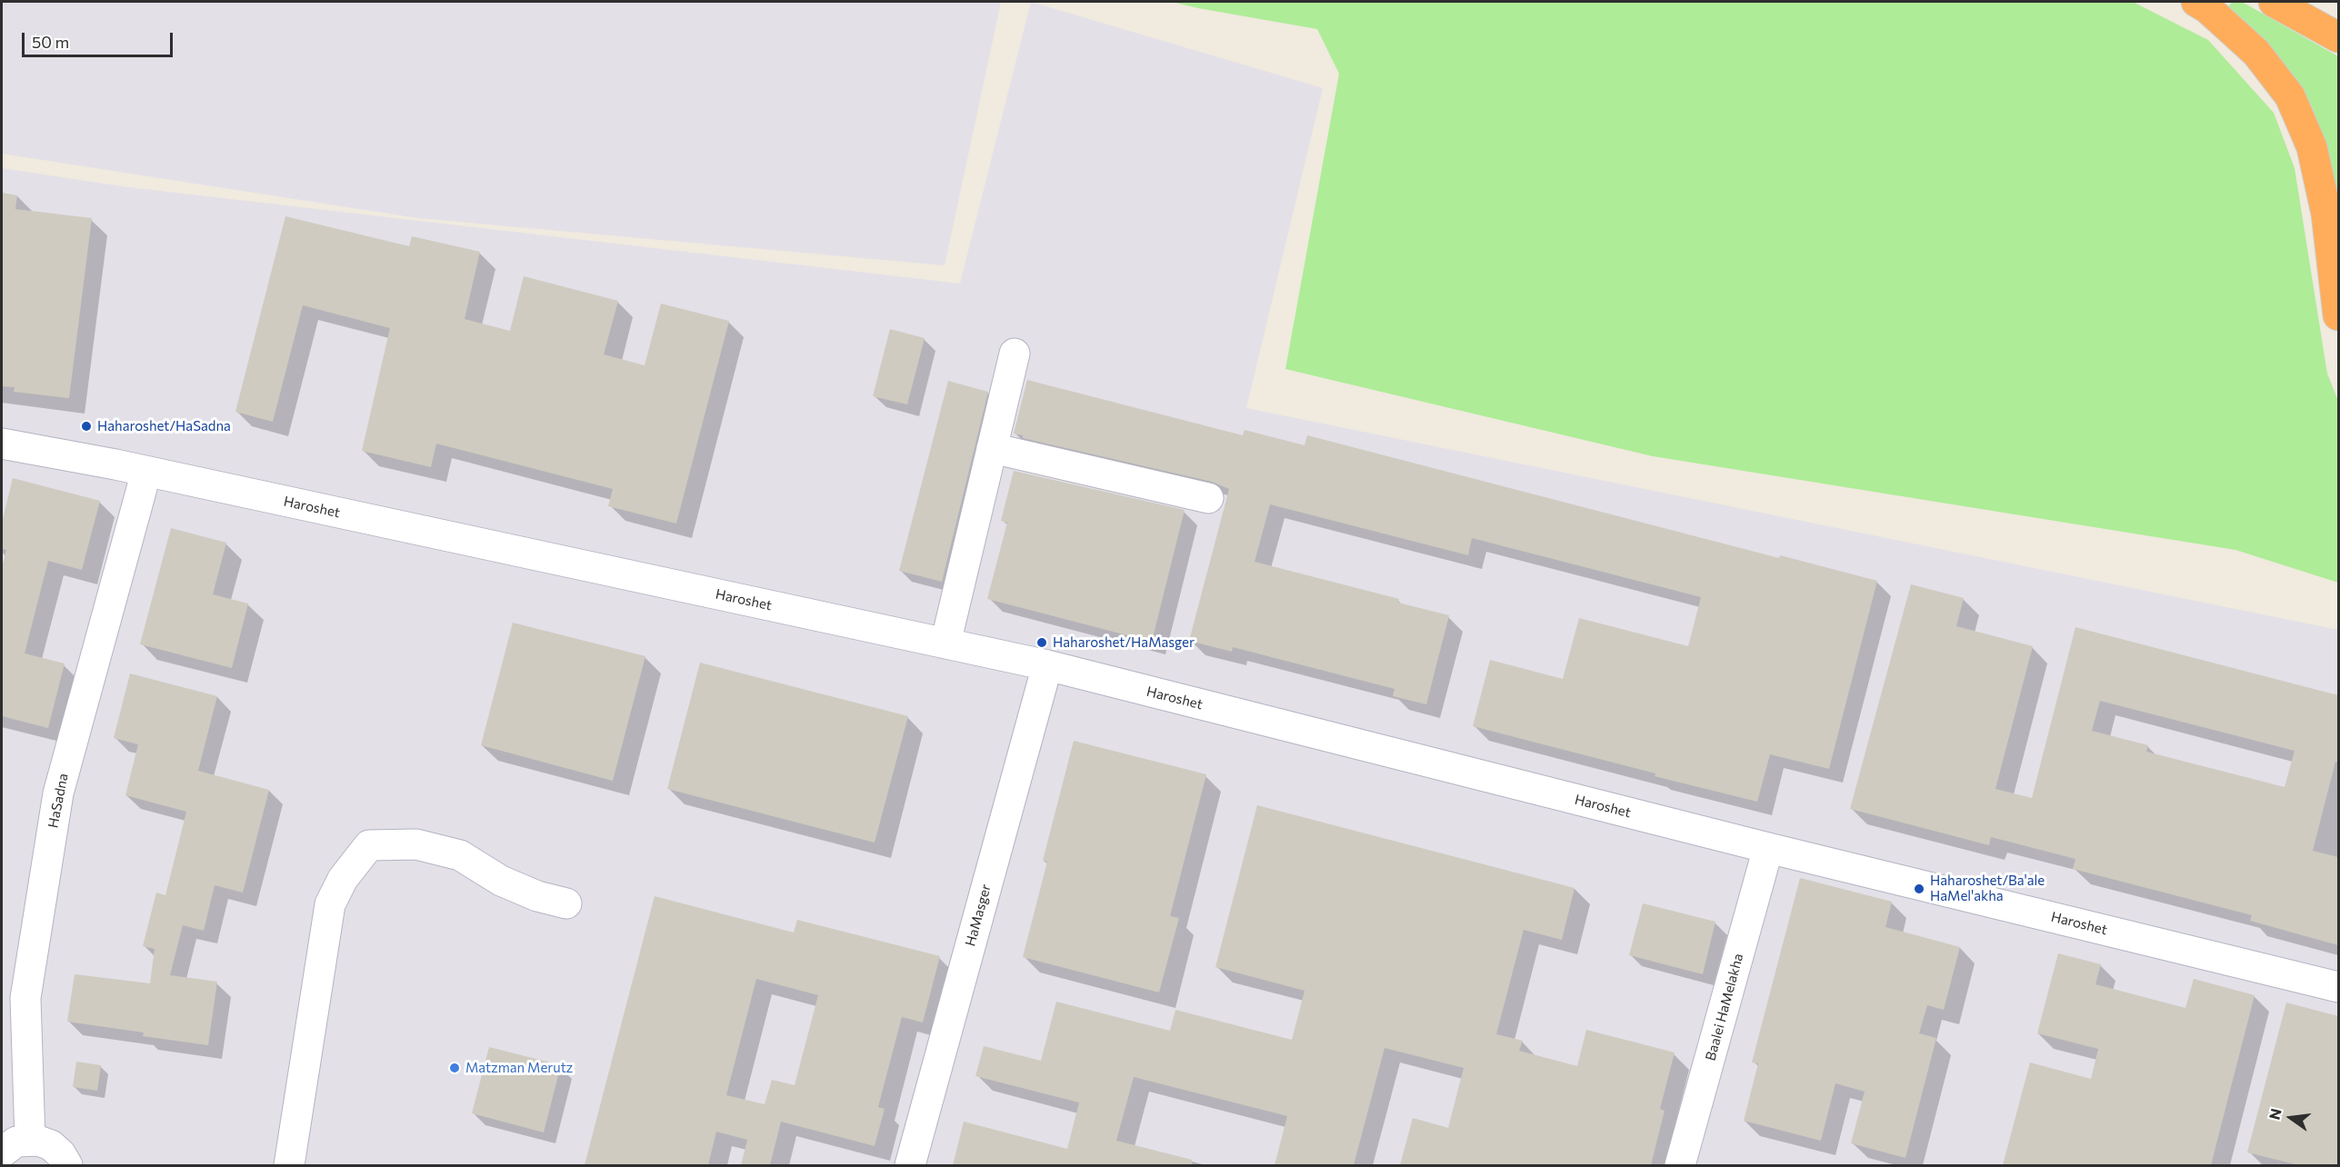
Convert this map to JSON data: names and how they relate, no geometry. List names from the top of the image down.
{
  "streets": {
    "street": [
      "Haroshet",
      "HaSadna",
      "HaMasger",
      "Baalei HaMelakha"
    ]
  },
  "crossings": [
    ["Haroshet", "HaSadna"],
    ["Haroshet", "HaMasger"],
    ["Haroshet", "Baalei HaMelakha"]
  ],
  "places": [
    "Haharoshet/HaSadna",
    "Haharoshet/HaMasger",
    "Haharoshet/Ba'ale HaMel'akha",
    "Matzman Merutz"
  ],
  "scale_bar": "50 m",
  "north": "left"
}
